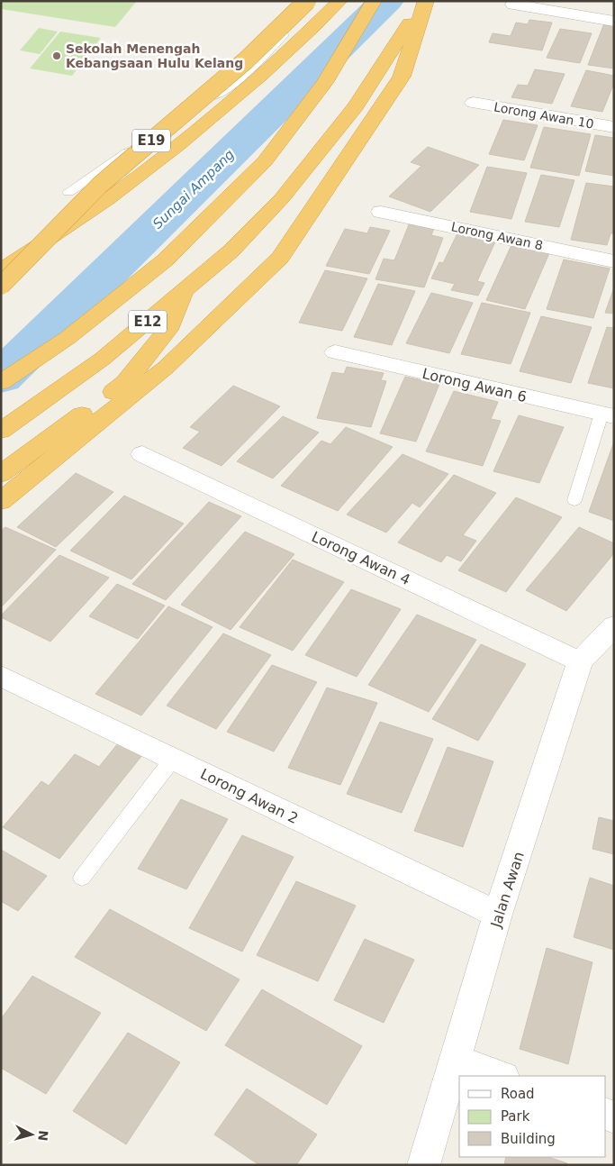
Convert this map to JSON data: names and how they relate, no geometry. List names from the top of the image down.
{
  "streets": {
    "highway": ["E19", "E12"],
    "street": [
      "Lorong Awan 10",
      "Lorong Awan 8",
      "Lorong Awan 6",
      "Lorong Awan 4",
      "Lorong Awan 2",
      "Jalan Awan"
    ]
  },
  "crossings": [
    ["Lorong Awan 4", "Jalan Awan"],
    ["Lorong Awan 2", "Jalan Awan"]
  ],
  "water": ["Sungai Ampang"],
  "places": ["Sekolah Menengah Kebangsaan Hulu Kelang"],
  "legend": ["Road", "Park", "Building"],
  "north": "right"
}
